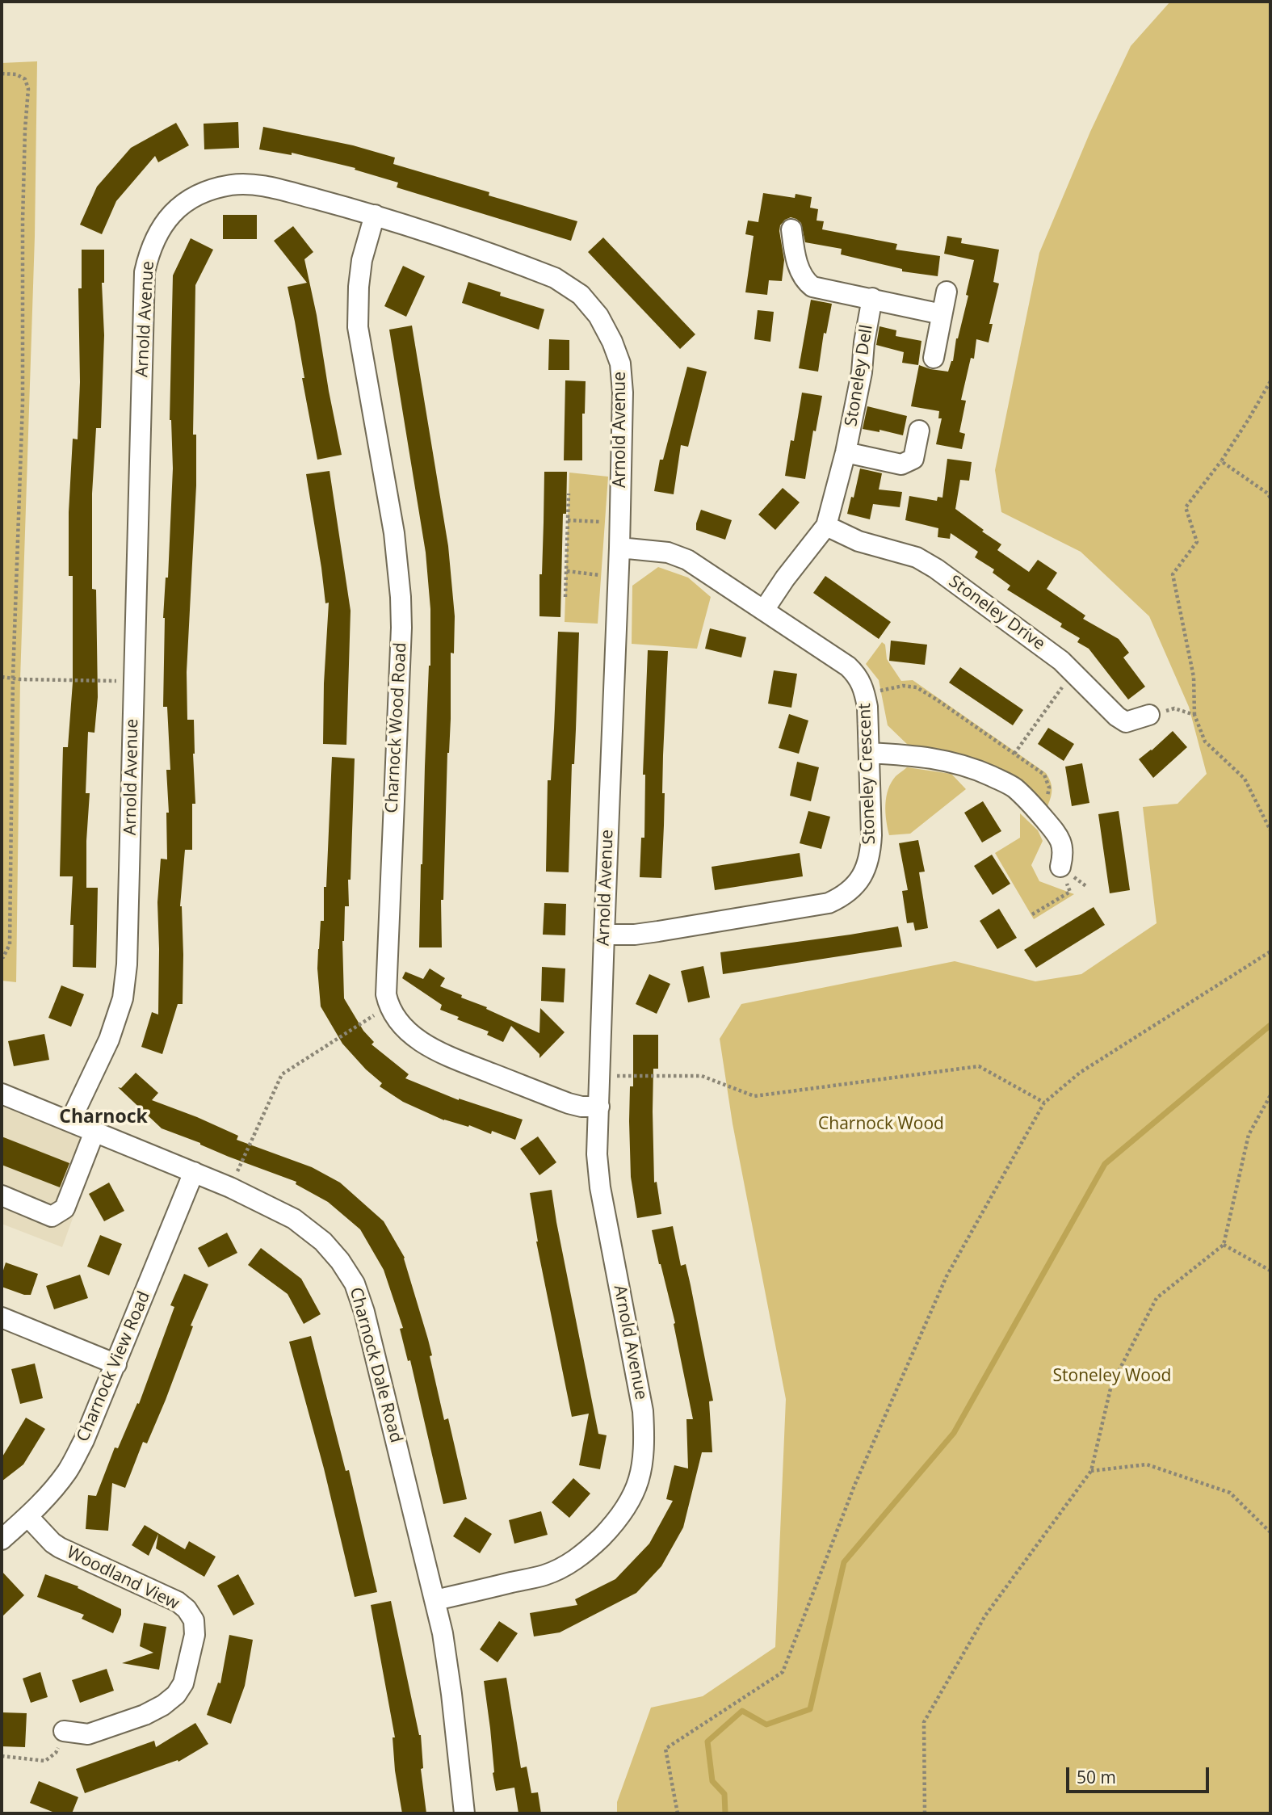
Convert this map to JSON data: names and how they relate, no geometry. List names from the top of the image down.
{
  "streets": {
    "street": [
      "Arnold Avenue",
      "Stoneley Dell",
      "Stoneley Drive",
      "Charnock Wood Road",
      "Stoneley Crescent",
      "Charnock Dale Road",
      "Charnock View Road",
      "Woodland View"
    ]
  },
  "crossings": [
    ["Arnold Avenue", "Charnock Wood Road"],
    ["Arnold Avenue", "Stoneley Crescent"],
    ["Arnold Avenue", "Charnock Dale Road"],
    ["Stoneley Dell", "Stoneley Drive"],
    ["Stoneley Dell", "Stoneley Crescent"],
    ["Charnock Dale Road", "Charnock View Road"],
    ["Charnock View Road", "Woodland View"]
  ],
  "districts": ["Charnock"],
  "parks": ["Charnock Wood", "Stoneley Wood"],
  "scale_bar": "50 m"
}
